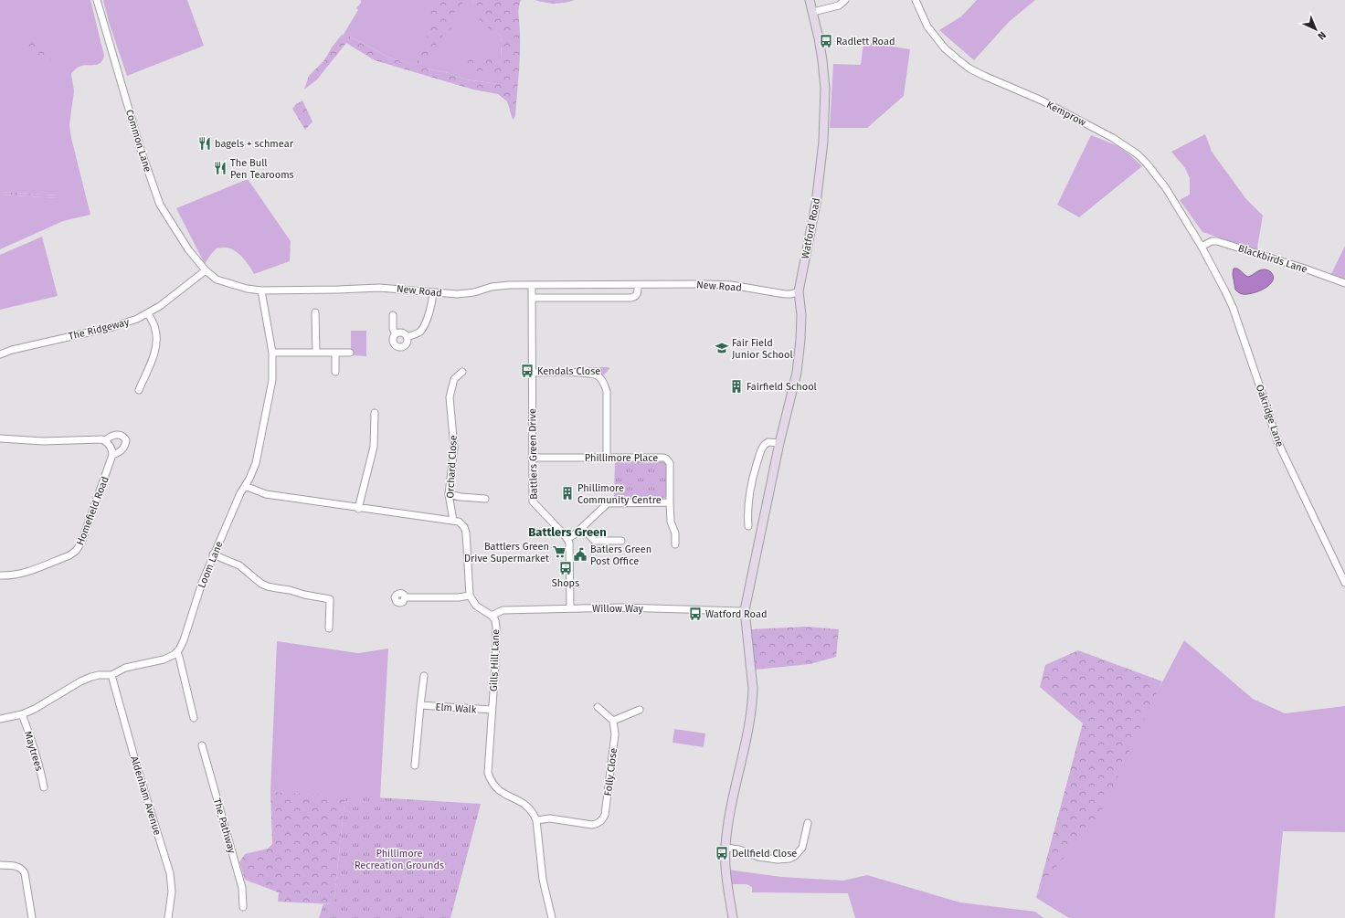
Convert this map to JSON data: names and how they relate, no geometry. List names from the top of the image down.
{
  "streets": {
    "main road": ["Watford Road"],
    "street": [
      "Kemprow",
      "Common Lane",
      "Blackbirds Lane",
      "New Road",
      "The Ridgeway",
      "Oakridge Lane",
      "Battlers Green Drive",
      "Phillimore Place",
      "Orchard Close",
      "Homefield Road",
      "Loom Lane",
      "Willow Way",
      "Gills Hill Lane",
      "Elm Walk",
      "Maytrees",
      "Folly Close",
      "Aldenham Avenue",
      "The Pathway"
    ]
  },
  "crossings": [
    ["Kemprow", "Blackbirds Lane"],
    ["Kemprow", "Oakridge Lane"],
    ["Common Lane", "New Road"],
    ["Common Lane", "The Ridgeway"],
    ["Watford Road", "New Road"],
    ["Watford Road", "Willow Way"],
    ["Blackbirds Lane", "Oakridge Lane"],
    ["New Road", "The Ridgeway"],
    ["New Road", "Battlers Green Drive"],
    ["New Road", "Loom Lane"],
    ["Battlers Green Drive", "Phillimore Place"],
    ["Willow Way", "Gills Hill Lane"],
    ["Gills Hill Lane", "Elm Walk"],
    ["Gills Hill Lane", "Folly Close"]
  ],
  "districts": ["Battlers Green"],
  "parks": ["Phillimore Recreation Grounds"],
  "places": {
    "bus stop": [
      "Radlett Road",
      "Kendals Close",
      "Shops",
      "Watford Road",
      "Dellfield Close"
    ],
    "restaurant": ["bagels + schmear", "The Bull Pen Tearooms"],
    "school or university": ["Fair Field Junior School"],
    "building": ["Fairfield School", "Phillimore Community Centre"],
    "supermarket": ["Battlers Green Drive Supermarket"],
    "public building": ["Batlers Green Post Office"]
  },
  "north": "bottom right"
}
